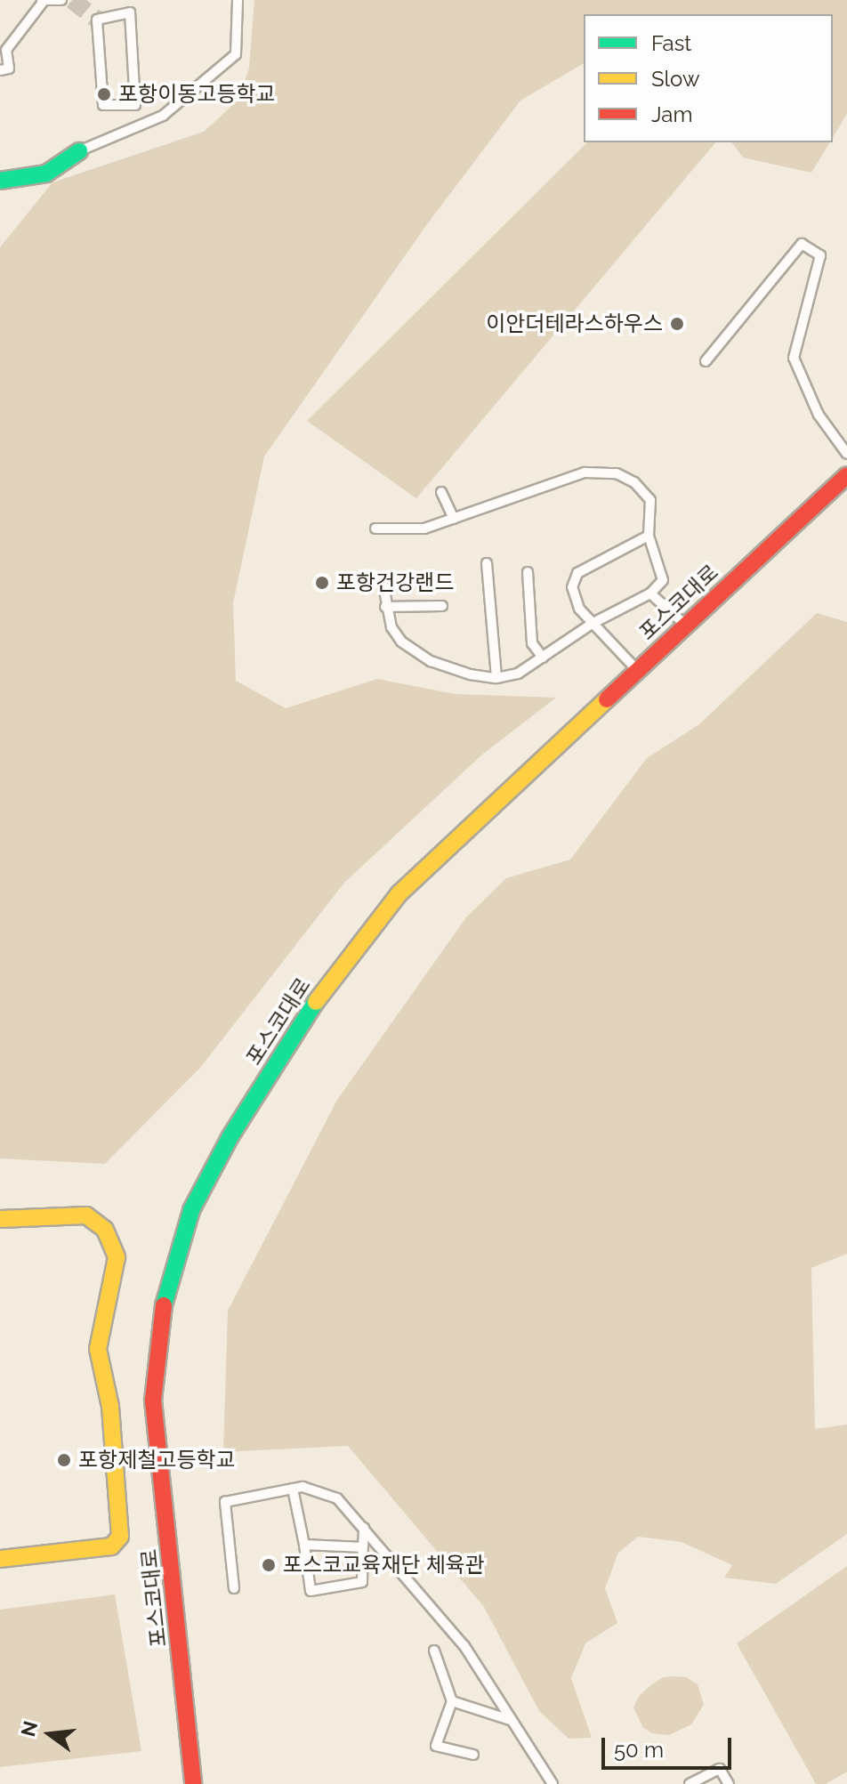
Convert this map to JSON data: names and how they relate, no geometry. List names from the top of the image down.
{
  "streets": {
    "main road": ["포스코대로"]
  },
  "places": [
    "포항이동고등학교",
    "이안더테라스하우스",
    "포항건강랜드",
    "포항제철고등학교",
    "포스코교육재단 체육관"
  ],
  "legend": ["Fast", "Slow", "Jam"],
  "scale_bar": "50 m",
  "north": "left"
}
